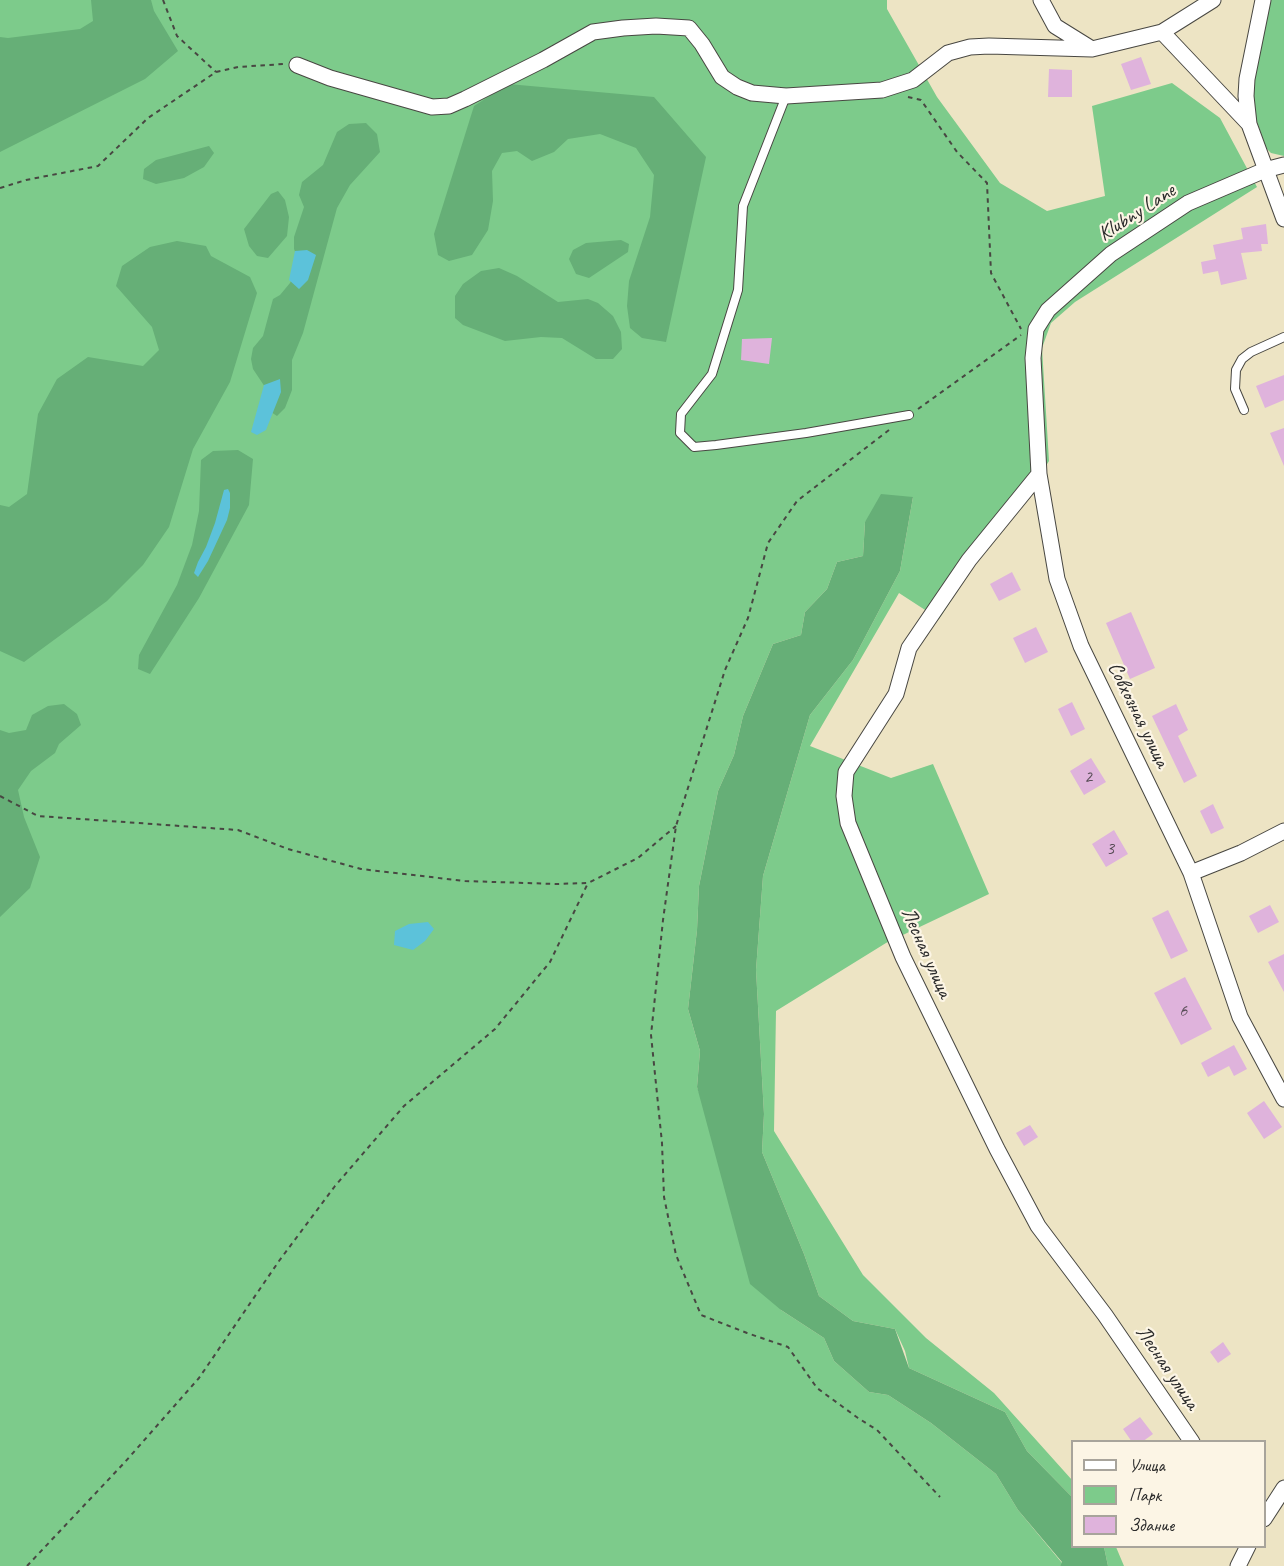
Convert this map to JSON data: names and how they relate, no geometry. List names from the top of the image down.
{
  "streets": {
    "street": ["Klubny Lane", "Совхозная улица", "Лесная улица"]
  },
  "crossings": [
    ["Klubny Lane", "Совхозная улица"],
    ["Совхозная улица", "Лесная улица"]
  ],
  "house_numbers": ["2", "3", "6"],
  "legend": ["Улица", "Парк", "Здание"]
}
